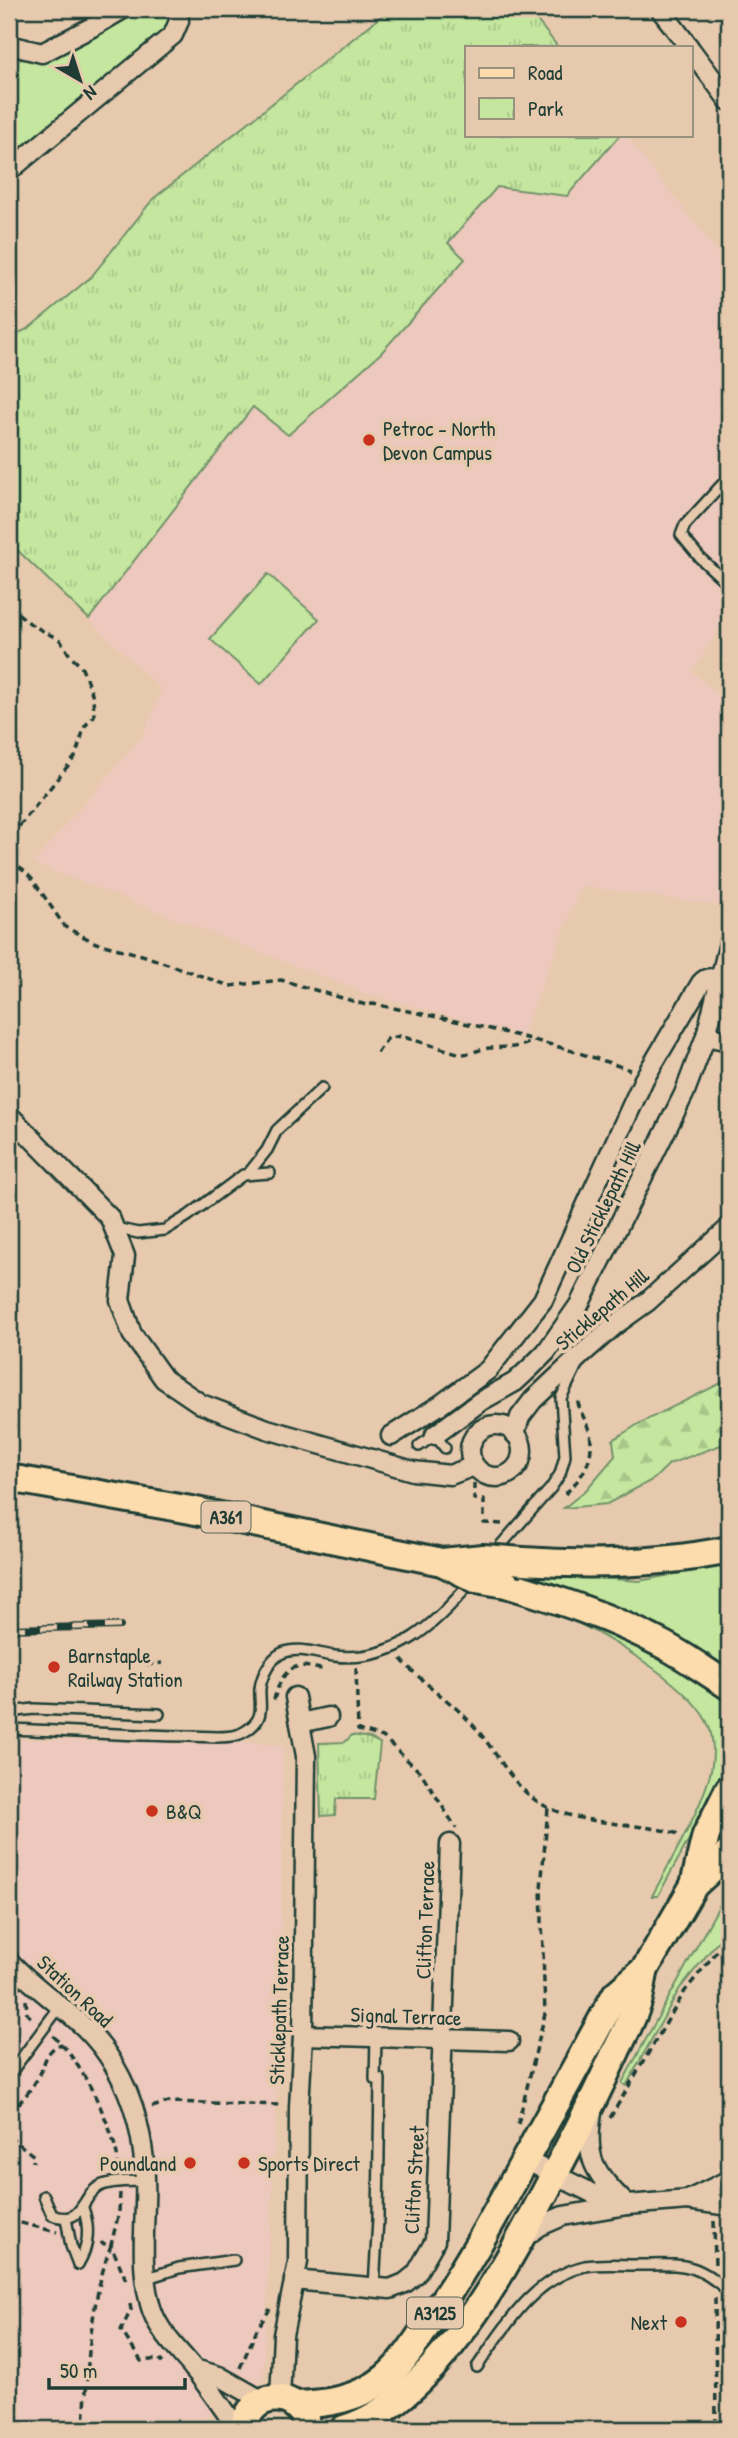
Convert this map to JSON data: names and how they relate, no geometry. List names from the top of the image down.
{
  "streets": {
    "main road": ["A361", "A3125"],
    "street": [
      "Old Sticklepath Hill",
      "Sticklepath Hill",
      "Clifton Terrace",
      "Station Road",
      "Sticklepath Terrace",
      "Signal Terrace",
      "Clifton Street"
    ]
  },
  "crossings": [
    ["Clifton Terrace", "Signal Terrace"],
    ["Clifton Terrace", "Clifton Street"],
    ["Sticklepath Terrace", "Signal Terrace"],
    ["Sticklepath Terrace", "Clifton Street"],
    ["Sticklepath Terrace", "A3125"],
    ["Signal Terrace", "Clifton Street"]
  ],
  "places": [
    "Petroc - North Devon Campus",
    "Barnstaple Railway Station",
    "B&Q",
    "Poundland",
    "Sports Direct",
    "Next"
  ],
  "legend": ["Road", "Park"],
  "scale_bar": "50 m",
  "north": "bottom right"
}
